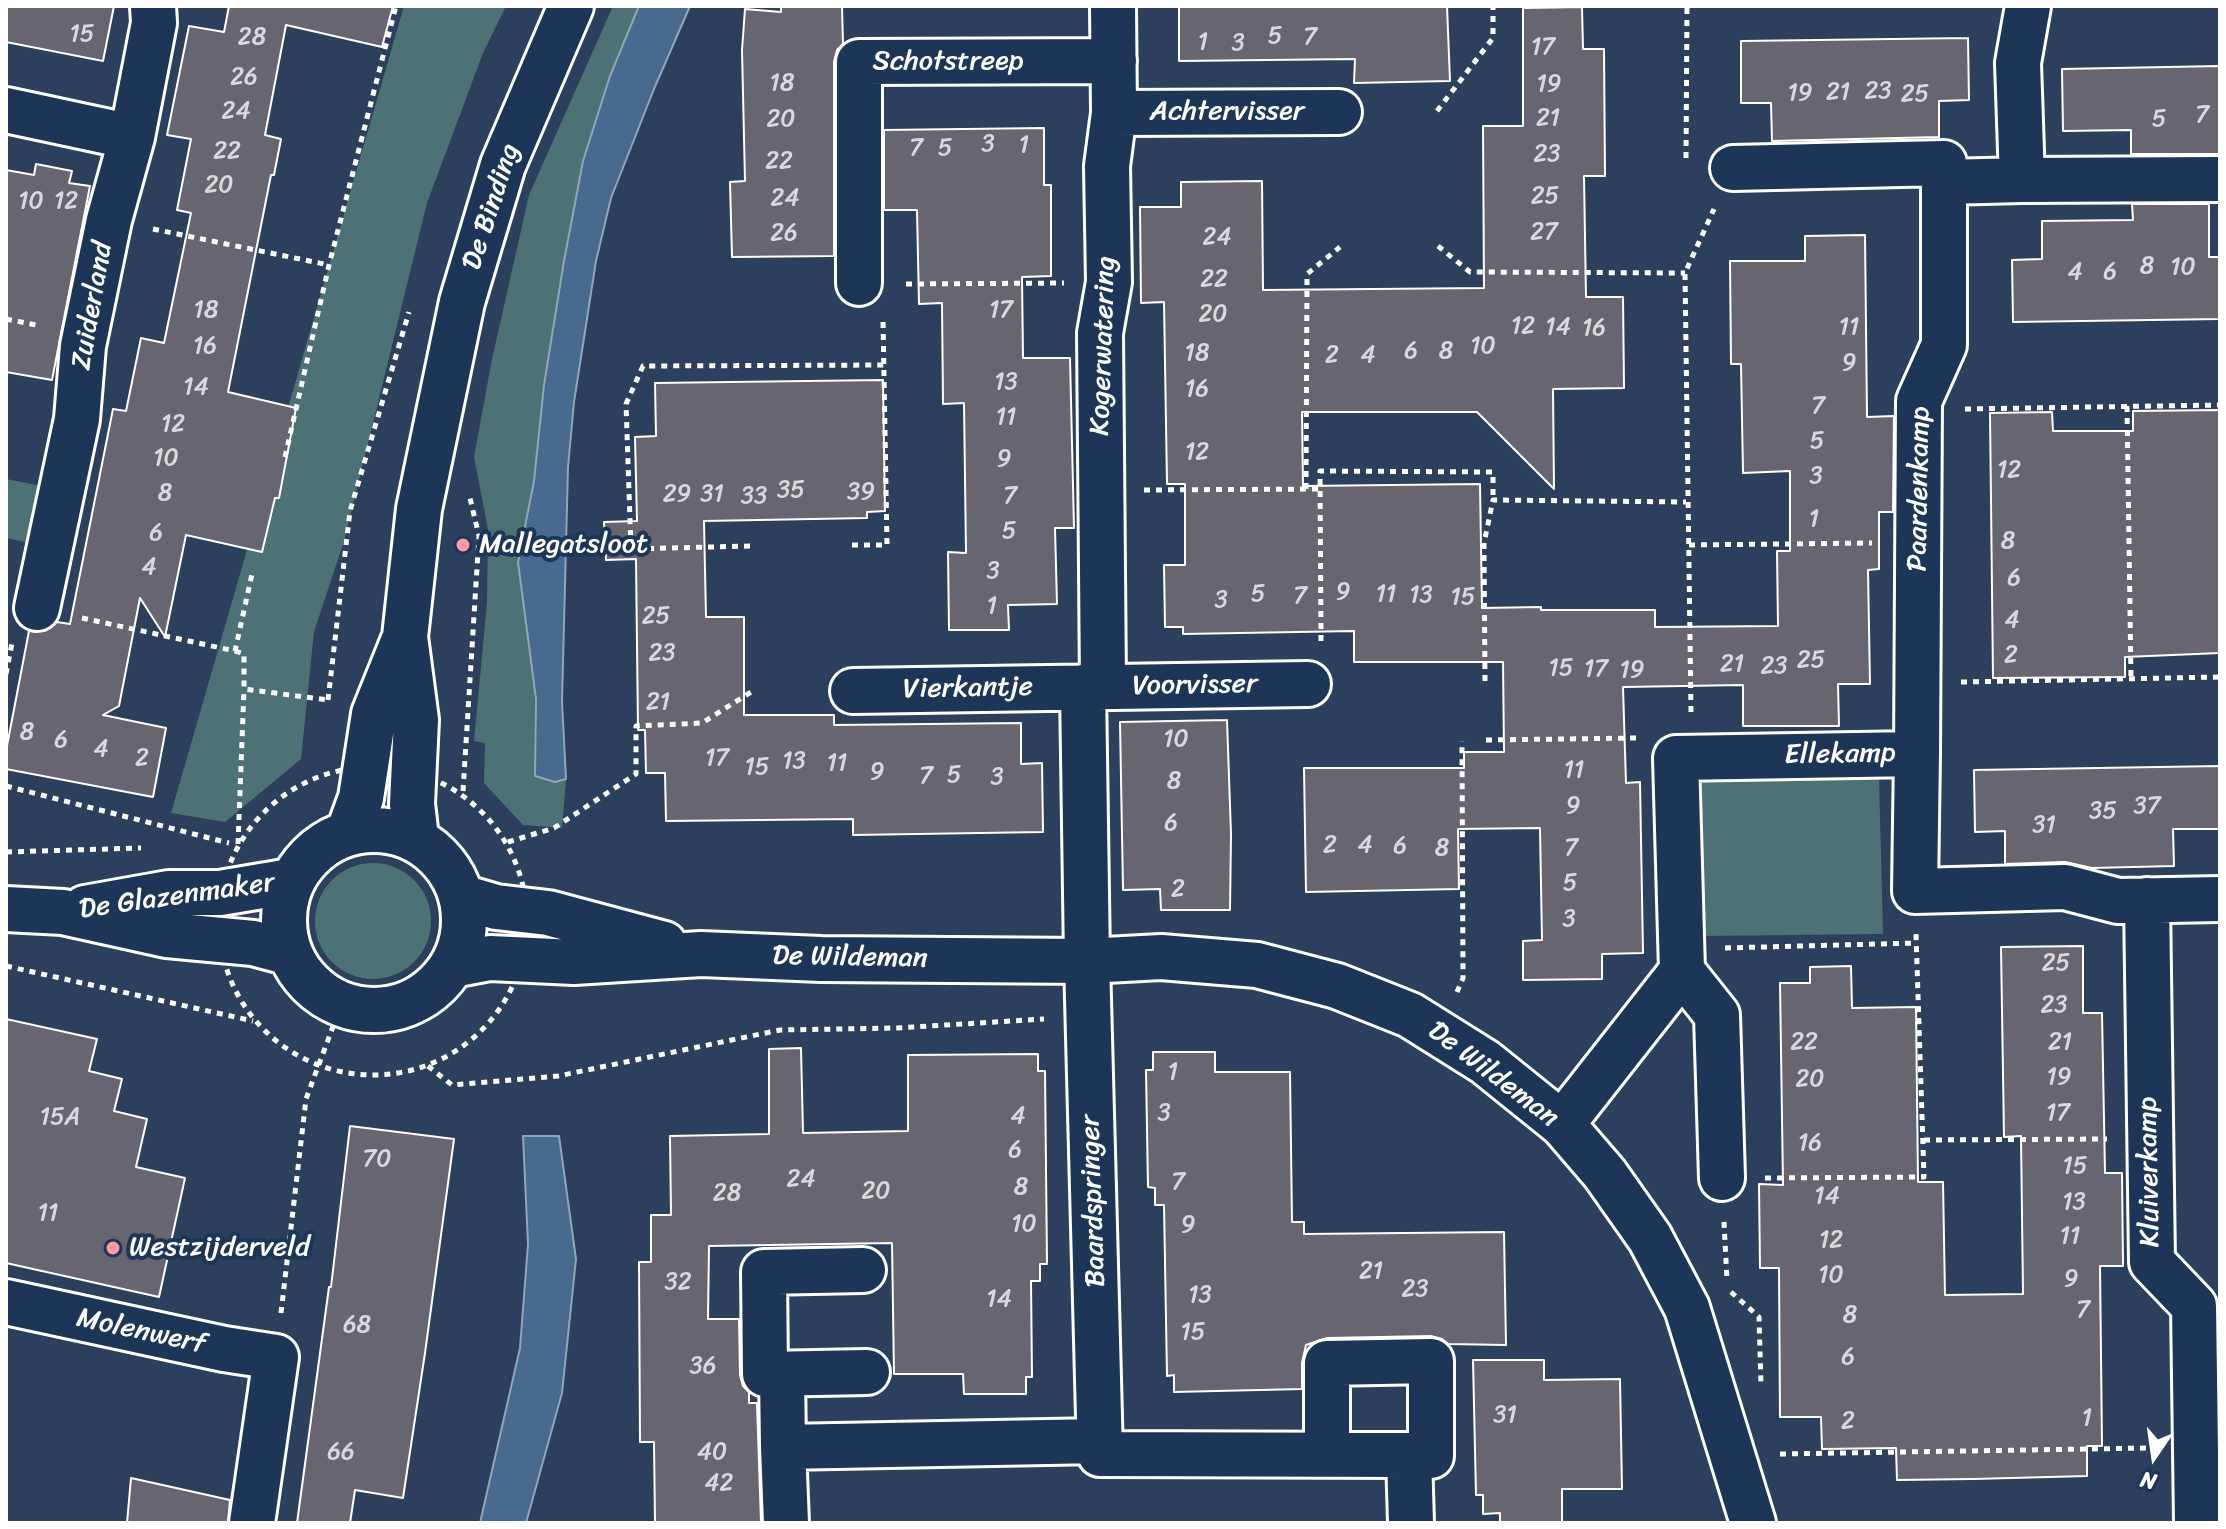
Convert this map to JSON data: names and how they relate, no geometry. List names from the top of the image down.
{
  "streets": {
    "street": [
      "Schotstreep",
      "Achtervisser",
      "De Binding",
      "Zuiderland",
      "Kogerwatering",
      "Paardenkamp",
      "Voorvisser",
      "Vierkantje",
      "Ellekamp",
      "De Glazenmaker",
      "De Wildeman",
      "Kluiverkamp",
      "Baardspringer",
      "Molenwerf"
    ]
  },
  "crossings": [
    ["Schotstreep", "Kogerwatering"],
    ["Achtervisser", "Kogerwatering"],
    ["De Binding", "De Glazenmaker"],
    ["De Binding", "De Wildeman"],
    ["Kogerwatering", "Voorvisser"],
    ["Kogerwatering", "Vierkantje"],
    ["Kogerwatering", "De Wildeman"],
    ["Kogerwatering", "Baardspringer"],
    ["Paardenkamp", "Ellekamp"],
    ["Voorvisser", "Vierkantje"],
    ["De Glazenmaker", "De Wildeman"],
    ["De Wildeman", "Baardspringer"]
  ],
  "places": ["Mallegatsloot", "Westzijderveld"],
  "house_numbers": [
    "15",
    "5",
    "28",
    "7",
    "1",
    "3",
    "17",
    "26",
    "18",
    "19",
    "23",
    "21",
    "19",
    "25",
    "24",
    "7",
    "21",
    "20",
    "5",
    "3",
    "1",
    "7",
    "5",
    "22",
    "23",
    "22",
    "20",
    "25",
    "24",
    "10",
    "12",
    "27",
    "26",
    "24",
    "8",
    "10",
    "4",
    "6",
    "22",
    "18",
    "17",
    "20",
    "12",
    "14",
    "11",
    "16",
    "16",
    "10",
    "6",
    "8",
    "18",
    "2",
    "4",
    "9",
    "13",
    "14",
    "16",
    "7",
    "11",
    "12",
    "5",
    "12",
    "10",
    "9",
    "12",
    "3",
    "35",
    "39",
    "8",
    "29",
    "31",
    "33",
    "7",
    "1",
    "5",
    "6",
    "8",
    "4",
    "3",
    "6",
    "9",
    "5",
    "11",
    "13",
    "7",
    "15",
    "3",
    "1",
    "25",
    "4",
    "23",
    "2",
    "25",
    "21",
    "23",
    "15",
    "17",
    "19",
    "21",
    "8",
    "10",
    "6",
    "4",
    "2",
    "17",
    "13",
    "11",
    "15",
    "11",
    "9",
    "5",
    "7",
    "3",
    "8",
    "9",
    "37",
    "35",
    "6",
    "31",
    "2",
    "4",
    "6",
    "8",
    "7",
    "5",
    "2",
    "3",
    "25",
    "23",
    "22",
    "21",
    "1",
    "19",
    "20",
    "3",
    "17",
    "4",
    "15A",
    "16",
    "6",
    "70",
    "15",
    "24",
    "7",
    "8",
    "20",
    "28",
    "14",
    "13",
    "11",
    "10",
    "9",
    "11",
    "12",
    "21",
    "10",
    "9",
    "32",
    "23",
    "13",
    "14",
    "7",
    "8",
    "68",
    "15",
    "6",
    "36",
    "31",
    "1",
    "2",
    "66",
    "40",
    "42"
  ],
  "north": "bottom"
}
